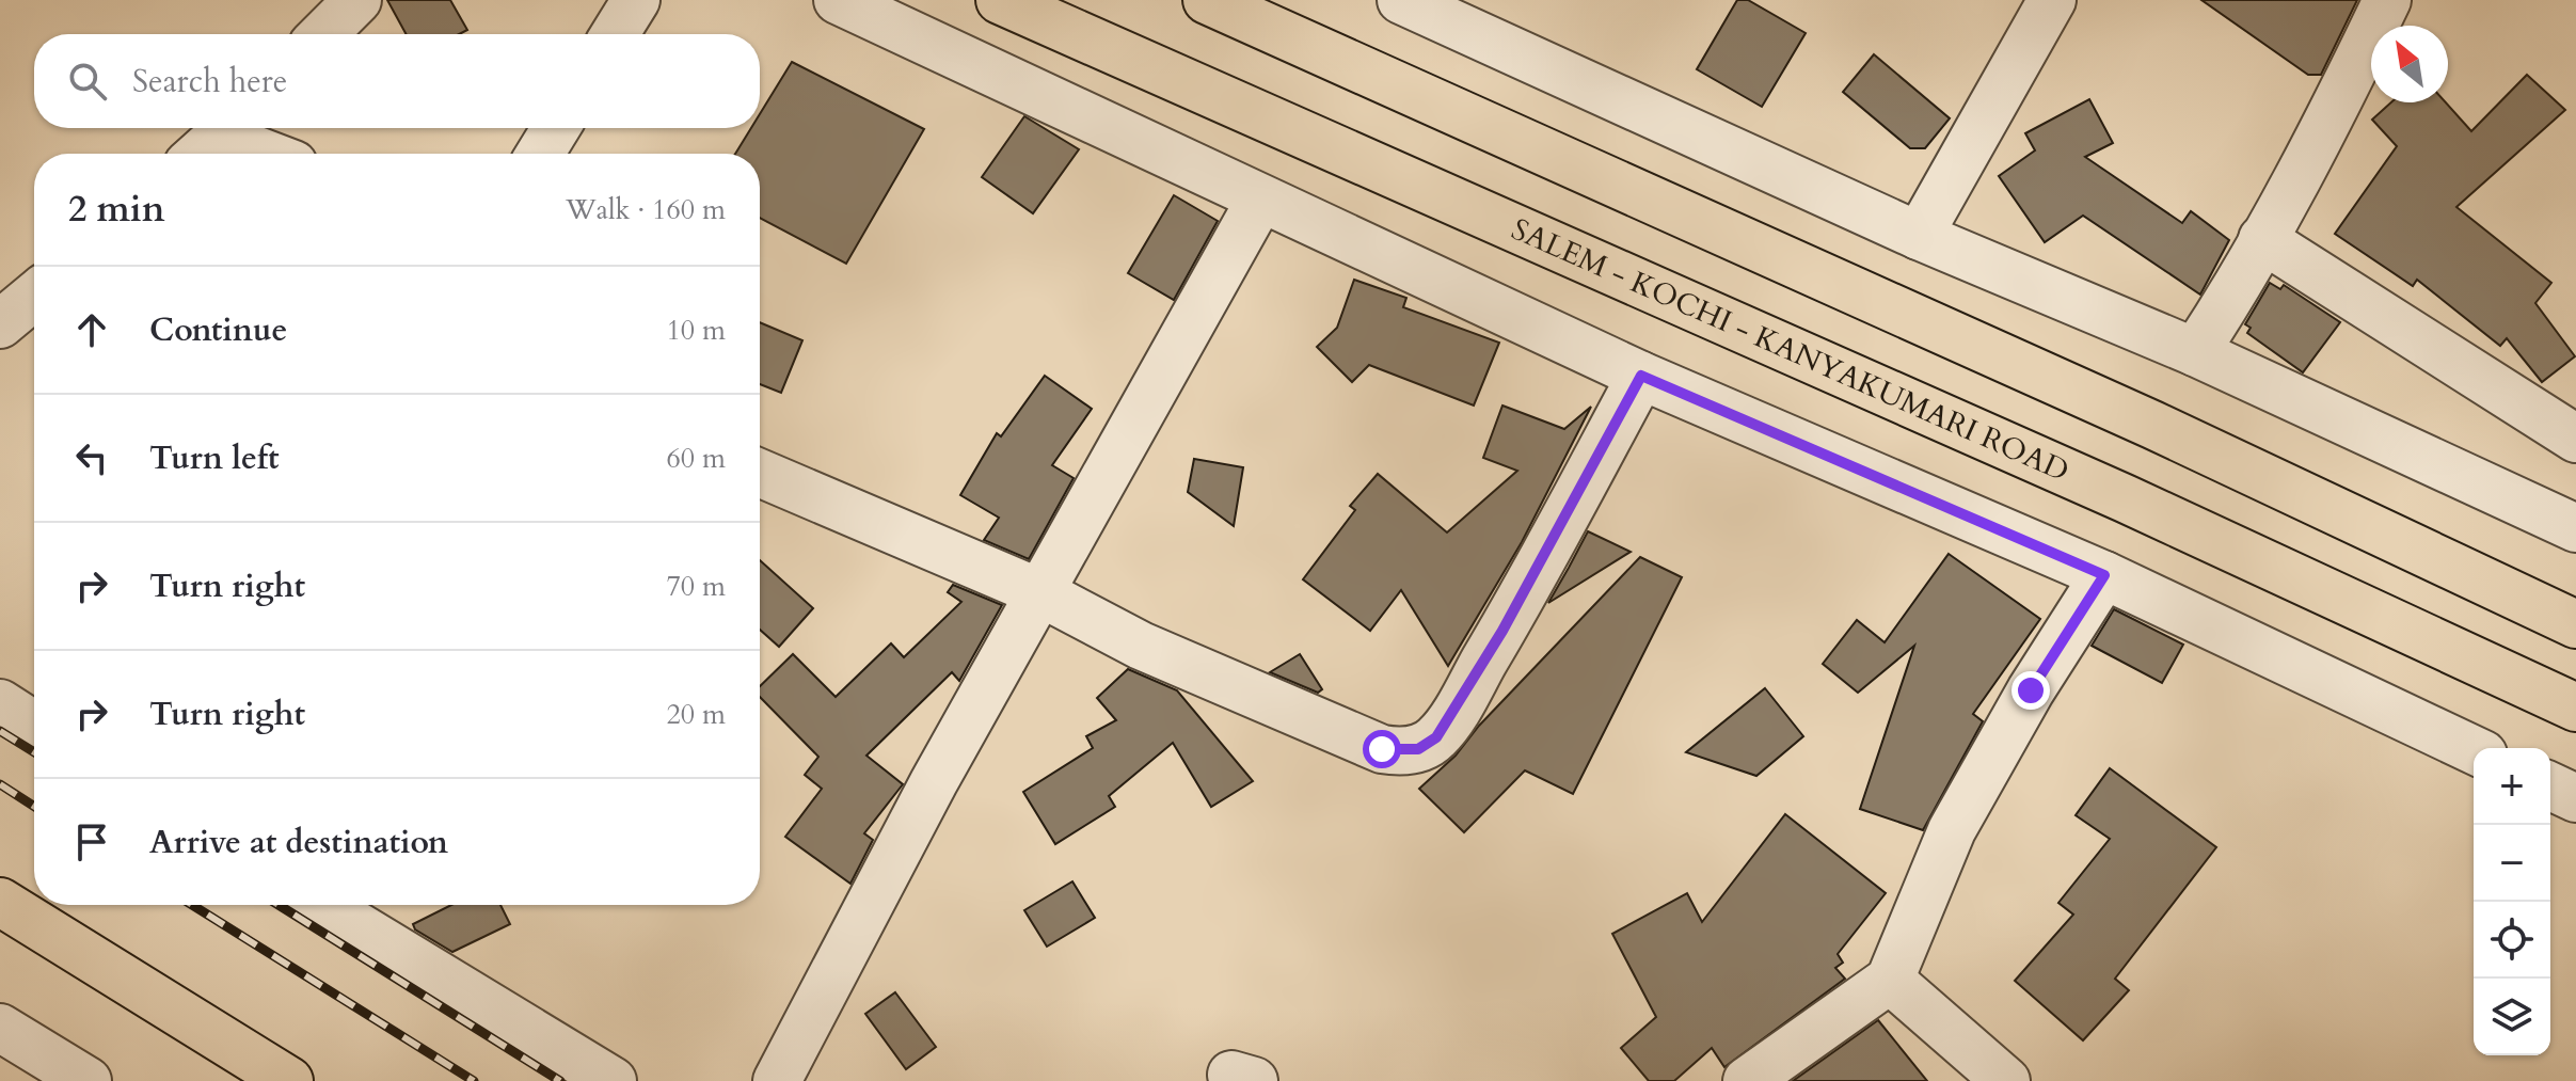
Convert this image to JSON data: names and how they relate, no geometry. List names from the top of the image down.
{
  "streets": {
    "main road": ["SALEM - KOCHI - KANYAKUMARI ROAD"]
  },
  "north": "top left",
  "page": {
    "search": "Search here",
    "heading": ["2 min", "Walk · 160 m"],
    "list": [
      ["Continue", "10 m"],
      ["Turn left", "60 m"],
      ["Turn right", "70 m"],
      ["Turn right", "20 m"],
      "Arrive at destination"
    ],
    "map_buttons": ["+", "−"]
  }
}
